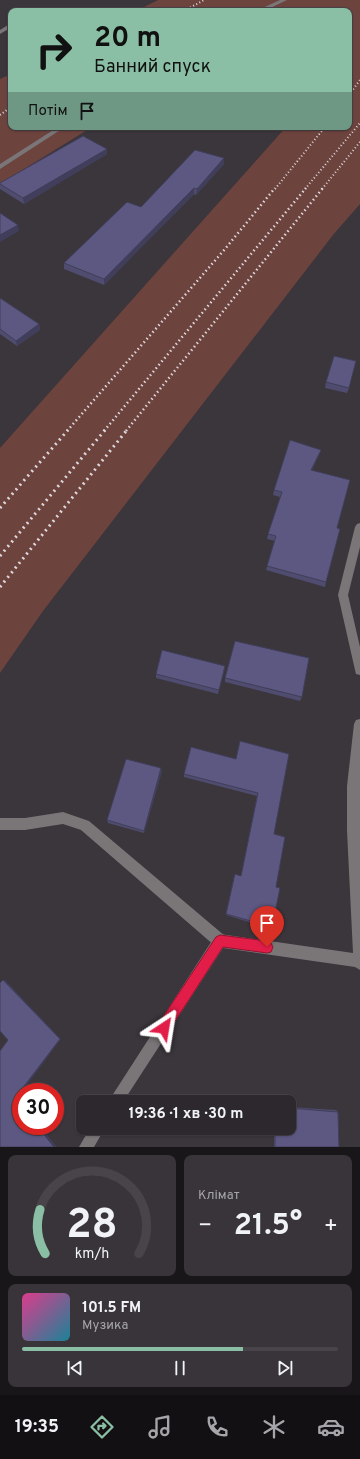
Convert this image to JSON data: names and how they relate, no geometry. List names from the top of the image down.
{
  "page": {
    "turn": ["20 m", "Банний спуск"],
    "then": "Потім",
    "limit": "30",
    "trip": "19:36 · 1 хв · 30 m",
    "tile": "Клімат",
    "heat": ["−", "21.5°", "+"],
    "song": ["101.5 FM", "Музика"],
    "tabs": "19:35",
    "gauge": ["28", "km/h"]
  }
}
